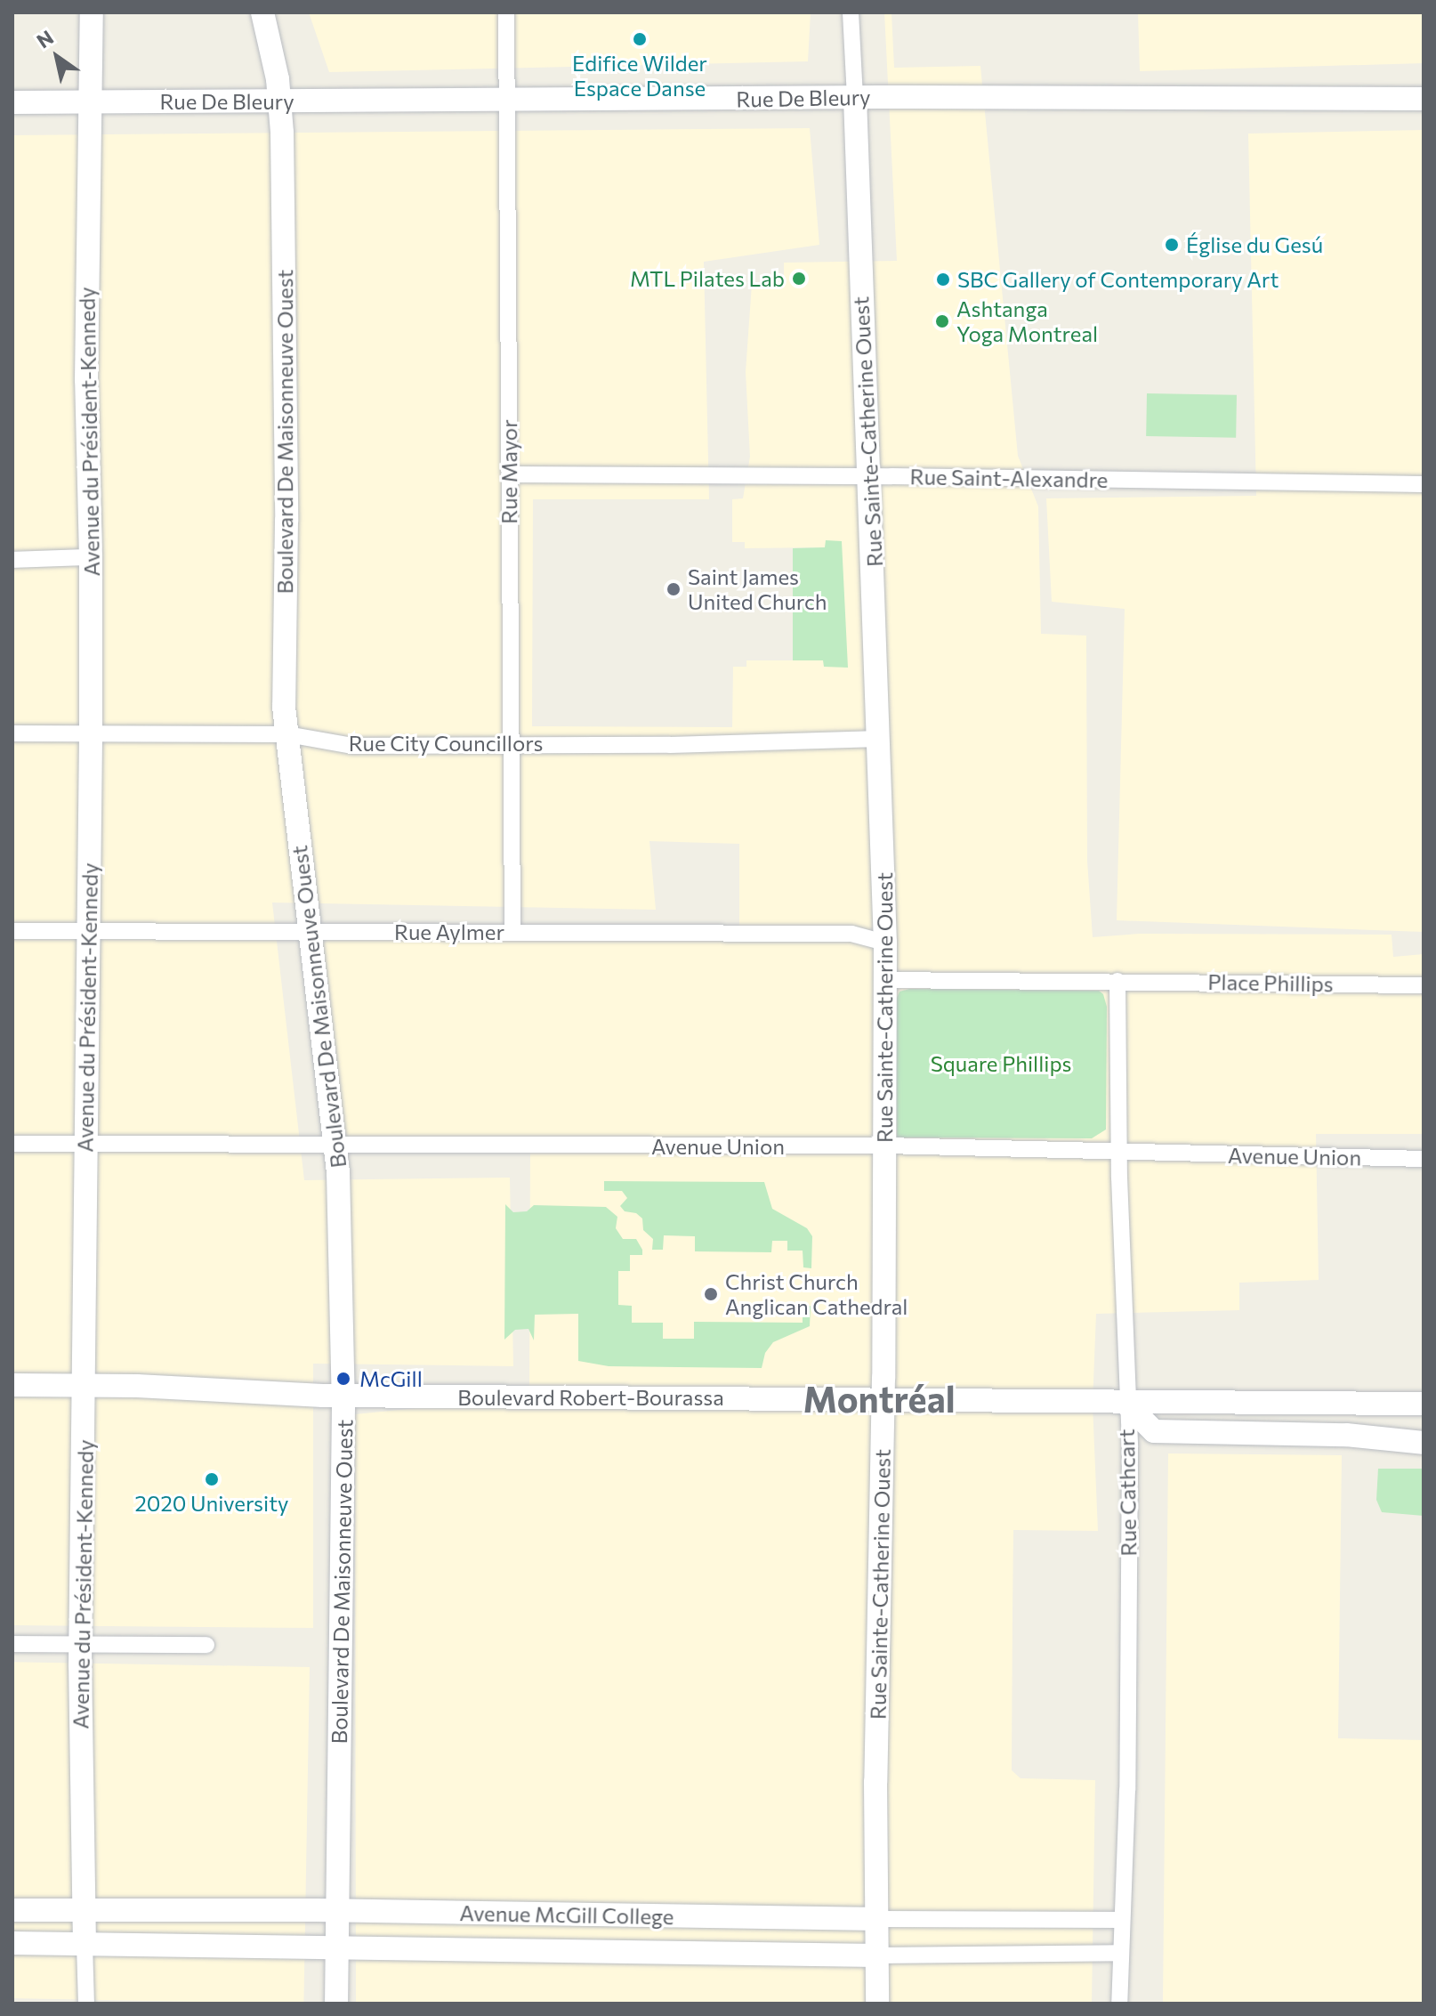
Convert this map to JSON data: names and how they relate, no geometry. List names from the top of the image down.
{
  "streets": {
    "street": [
      "Rue De Bleury",
      "Avenue du Président-Kennedy",
      "Boulevard De Maisonneuve Ouest",
      "Rue Sainte-Catherine Ouest",
      "Rue Mayor",
      "Rue Saint-Alexandre",
      "Rue City Councillors",
      "Rue Aylmer",
      "Place Phillips",
      "Avenue Union",
      "Boulevard Robert-Bourassa",
      "Rue Cathcart",
      "Avenue McGill College"
    ]
  },
  "crossings": [
    ["Rue De Bleury", "Avenue du Président-Kennedy"],
    ["Rue De Bleury", "Boulevard De Maisonneuve Ouest"],
    ["Rue De Bleury", "Rue Sainte-Catherine Ouest"],
    ["Rue De Bleury", "Rue Mayor"],
    ["Avenue du Président-Kennedy", "Rue City Councillors"],
    ["Avenue du Président-Kennedy", "Rue Aylmer"],
    ["Avenue du Président-Kennedy", "Avenue Union"],
    ["Avenue du Président-Kennedy", "Boulevard Robert-Bourassa"],
    ["Avenue du Président-Kennedy", "Avenue McGill College"],
    ["Boulevard De Maisonneuve Ouest", "Rue City Councillors"],
    ["Boulevard De Maisonneuve Ouest", "Rue Aylmer"],
    ["Boulevard De Maisonneuve Ouest", "Avenue Union"],
    ["Boulevard De Maisonneuve Ouest", "Boulevard Robert-Bourassa"],
    ["Boulevard De Maisonneuve Ouest", "Avenue McGill College"],
    ["Rue Sainte-Catherine Ouest", "Rue Saint-Alexandre"],
    ["Rue Sainte-Catherine Ouest", "Rue City Councillors"],
    ["Rue Sainte-Catherine Ouest", "Rue Aylmer"],
    ["Rue Sainte-Catherine Ouest", "Place Phillips"],
    ["Rue Sainte-Catherine Ouest", "Avenue Union"],
    ["Rue Sainte-Catherine Ouest", "Boulevard Robert-Bourassa"],
    ["Rue Sainte-Catherine Ouest", "Avenue McGill College"],
    ["Rue Mayor", "Rue Saint-Alexandre"],
    ["Rue Mayor", "Rue City Councillors"],
    ["Rue Mayor", "Rue Aylmer"],
    ["Place Phillips", "Rue Cathcart"],
    ["Avenue Union", "Rue Cathcart"],
    ["Boulevard Robert-Bourassa", "Rue Cathcart"],
    ["Rue Cathcart", "Avenue McGill College"]
  ],
  "districts": ["Montréal"],
  "parks": ["Square Phillips"],
  "places": [
    "Edifice Wilder Espace Danse",
    "Église du Gesú",
    "MTL Pilates Lab",
    "SBC Gallery of Contemporary Art",
    "Ashtanga Yoga Montreal",
    "Saint James United Church",
    "Christ Church Anglican Cathedral",
    "McGill",
    "2020 University"
  ],
  "north": "top left"
}
